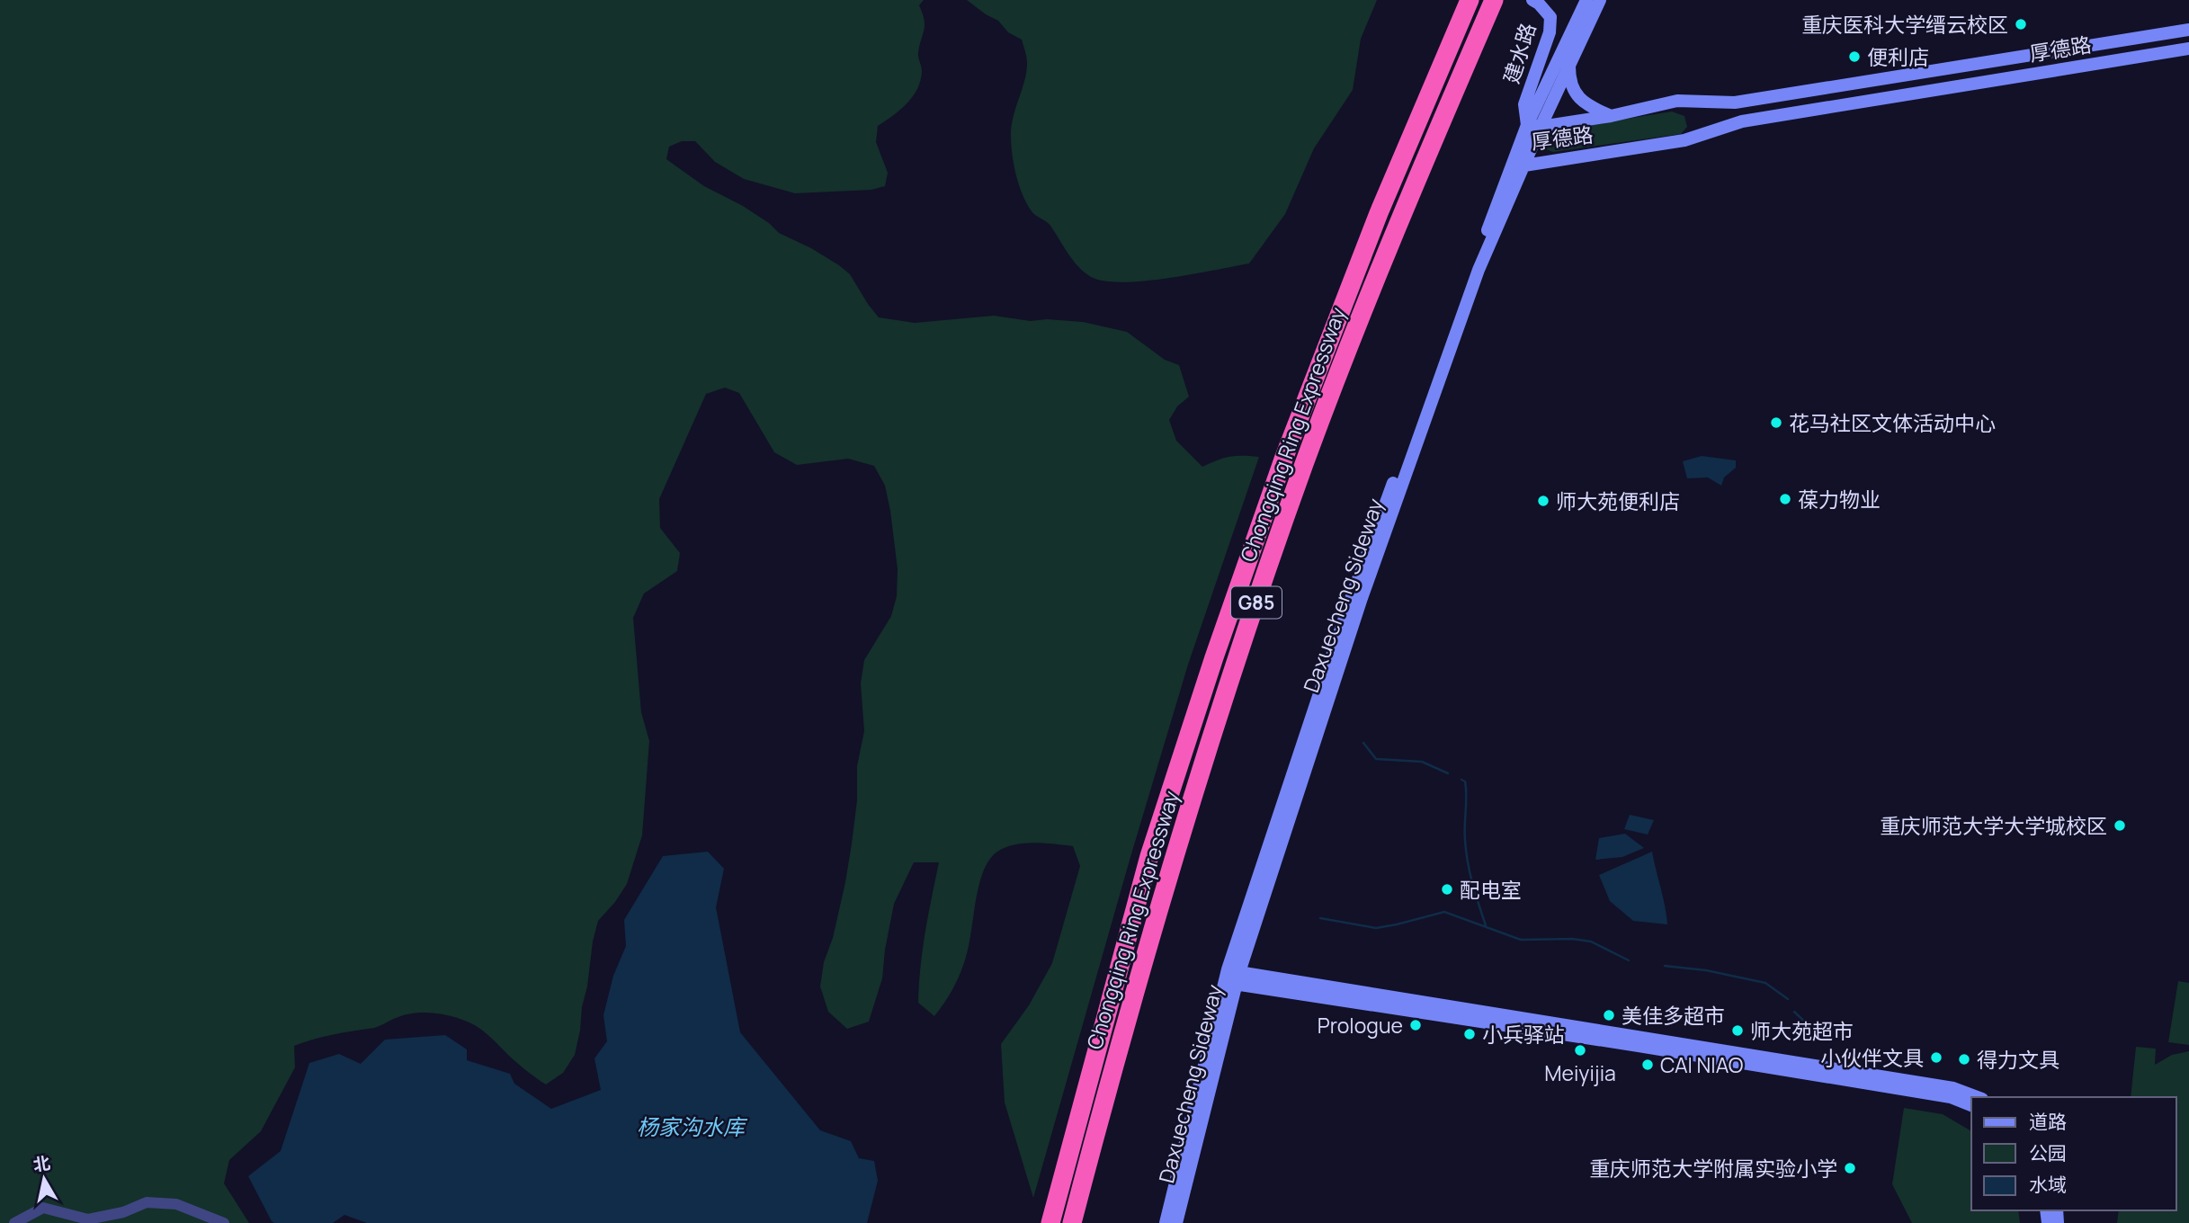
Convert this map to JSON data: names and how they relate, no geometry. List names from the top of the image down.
{
  "streets": {
    "highway": ["Chongqing Ring Expressway", "G85"],
    "street": ["厚德路", "建水路", "Daxuecheng Sideway"]
  },
  "crossings": [
    ["厚德路", "建水路"],
    ["厚德路", "Daxuecheng Sideway"],
    ["建水路", "Daxuecheng Sideway"]
  ],
  "water": ["杨家沟水库"],
  "places": [
    "重庆医科大学缙云校区",
    "便利店",
    "花马社区文体活动中心",
    "葆力物业",
    "师大苑便利店",
    "重庆师范大学大学城校区",
    "配电室",
    "美佳多超市",
    "Prologue",
    "师大苑超市",
    "小兵驿站",
    "Meiyijia",
    "小伙伴文具",
    "得力文具",
    "CAI NIAO",
    "重庆师范大学附属实验小学"
  ],
  "legend": ["道路", "公园", "水域"],
  "north": "top"
}
